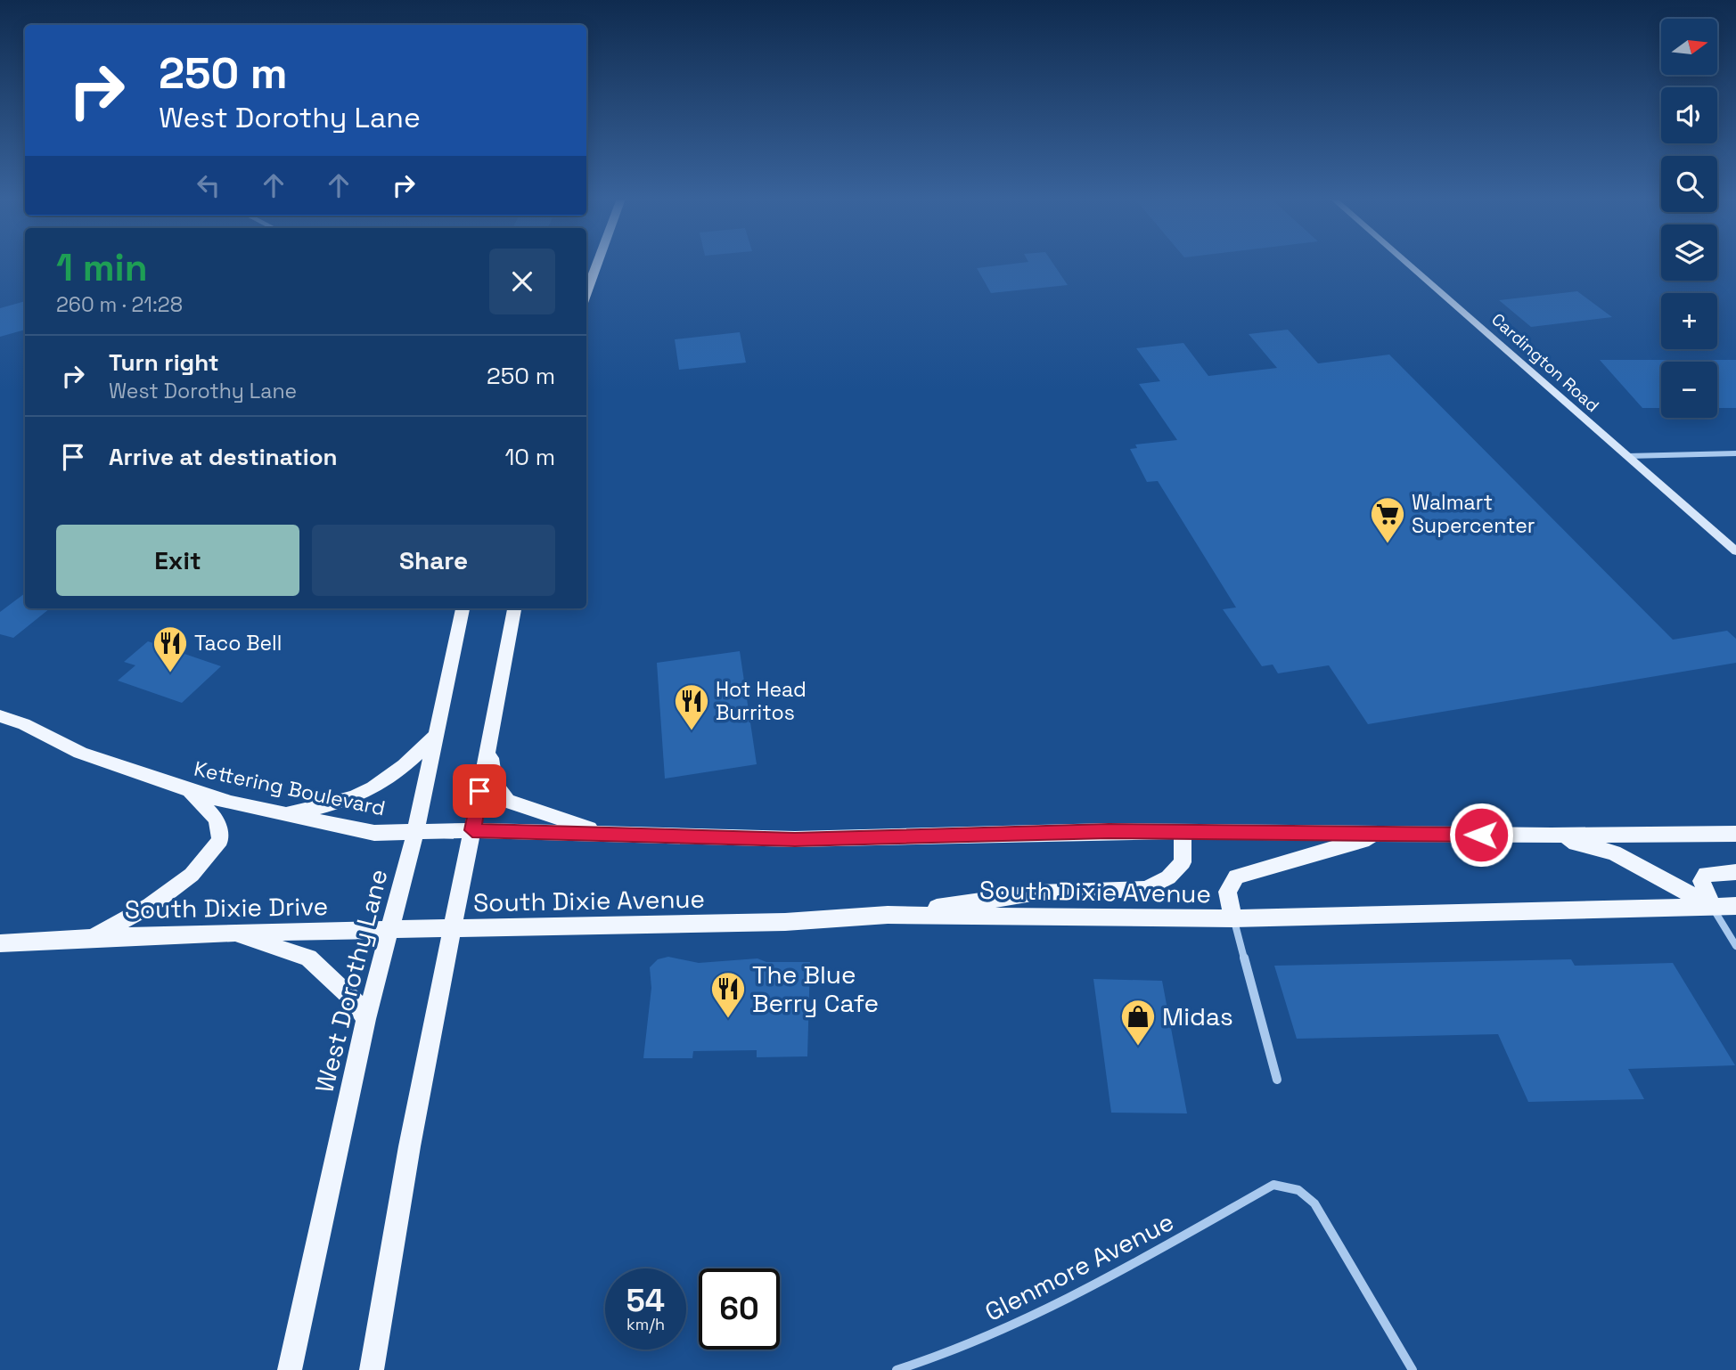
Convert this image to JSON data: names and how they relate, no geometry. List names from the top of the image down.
{
  "streets": {
    "main road": [
      "Kettering Boulevard",
      "South Dixie Avenue",
      "South Dixie Drive",
      "West Dorothy Lane"
    ],
    "street": ["Cardington Road", "Glenmore Avenue"]
  },
  "crossings": [
    ["Kettering Boulevard", "West Dorothy Lane"],
    ["South Dixie Avenue", "South Dixie Drive"],
    ["South Dixie Drive", "West Dorothy Lane"]
  ],
  "places": {
    "supermarket": ["Walmart Supercenter"],
    "restaurant": ["Taco Bell", "Hot Head Burritos", "The Blue Berry Cafe"],
    "shop": ["Midas"]
  },
  "north": "right",
  "page": {
    "map_buttons": ["+", "−"],
    "turn": ["250 m", "West Dorothy Lane"],
    "heading": ["1 min", "260 m · 21:28"],
    "list": [
      {
        "name": "Turn right",
        "note": "West Dorothy Lane",
        "value": "250 m"
      },
      {
        "name": "Arrive at destination",
        "value": "10 m"
      }
    ],
    "buttons": ["Exit", "Share"],
    "speed": "54 km/h",
    "limit": "60"
  }
}
